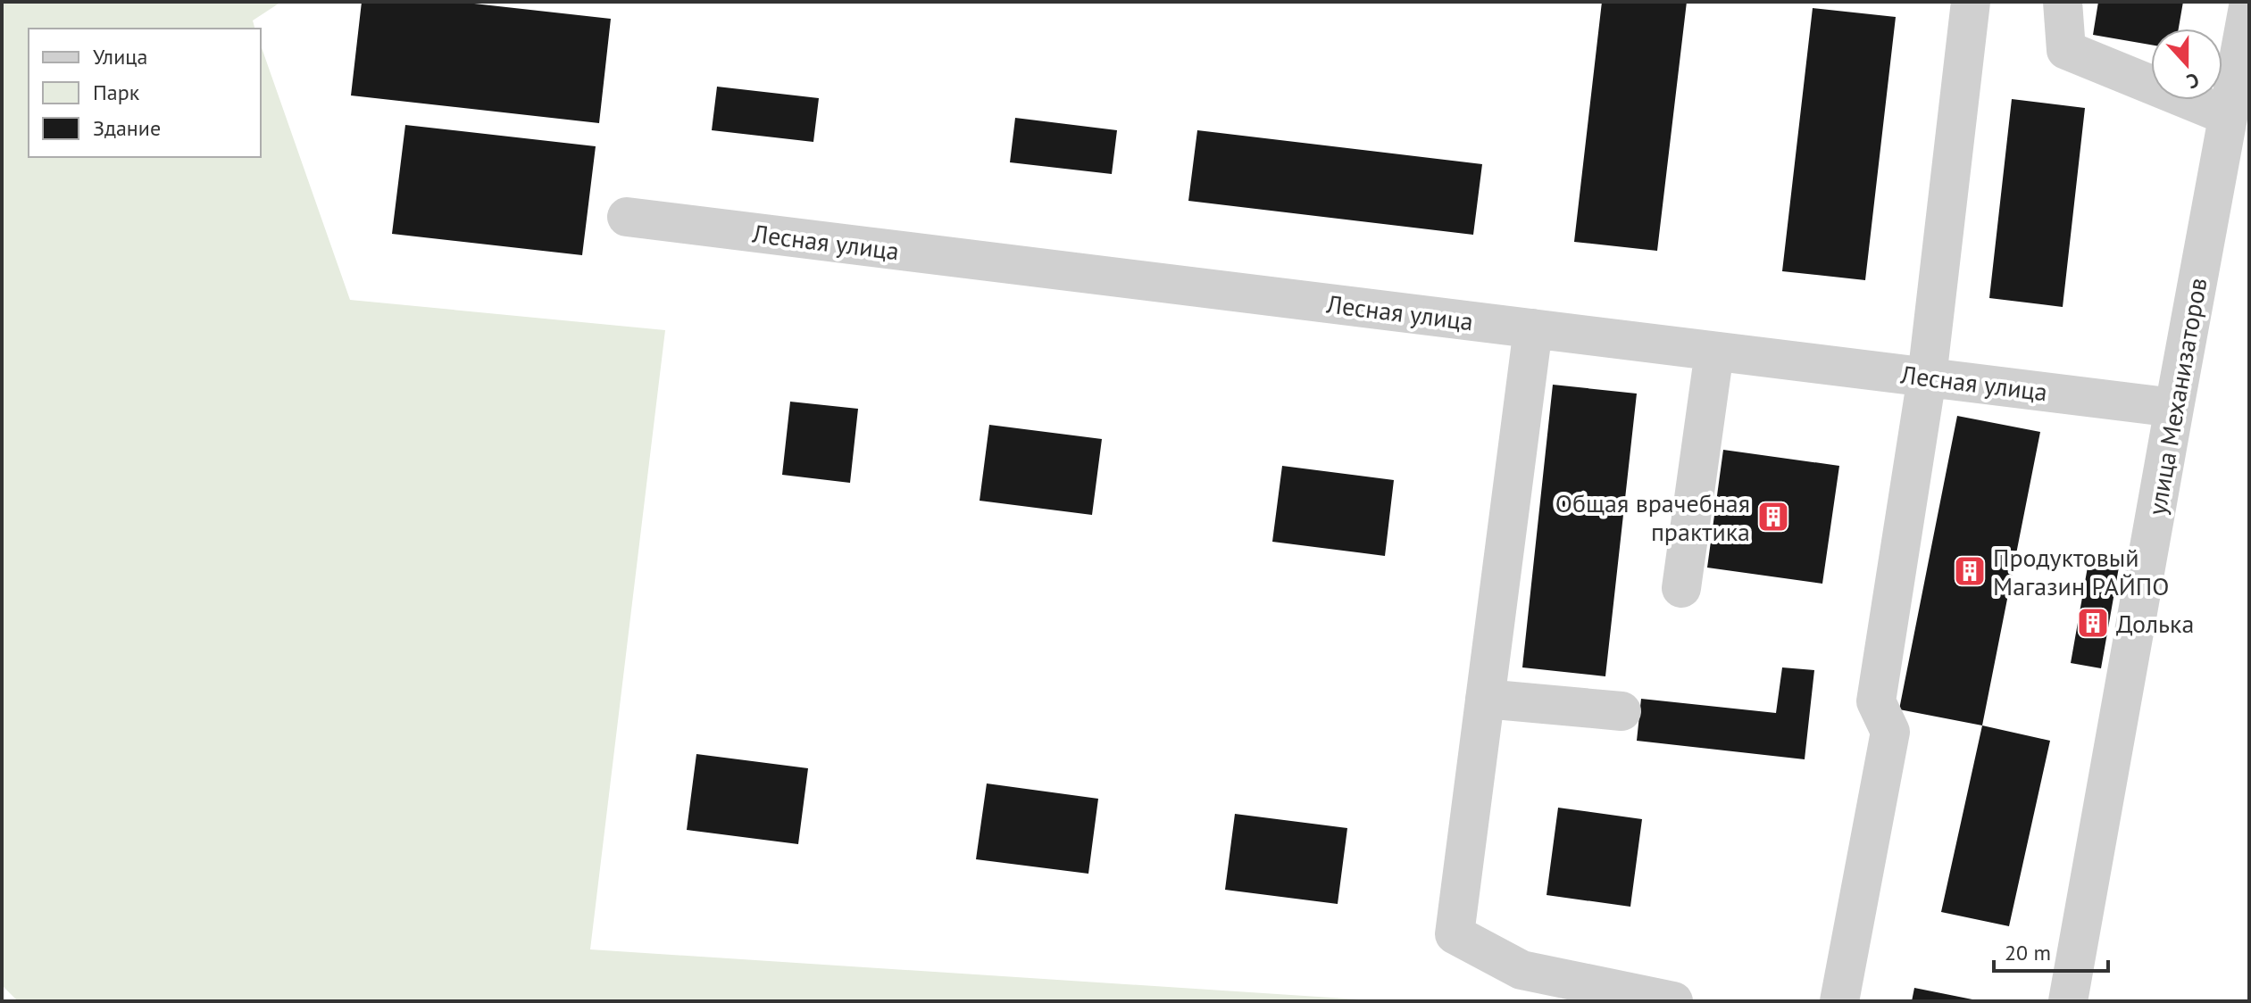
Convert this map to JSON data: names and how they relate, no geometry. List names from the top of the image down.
{
  "streets": {
    "street": ["Лесная улица", "улица Механизаторов"]
  },
  "crossings": [
    ["Лесная улица", "улица Механизаторов"]
  ],
  "places": {
    "building": ["Общая врачебная практика", "Продуктовый Магазин РАЙПО", "Долька"]
  },
  "legend": ["Улица", "Парк", "Здание"],
  "scale_bar": "20 m",
  "north": "bottom"
}
